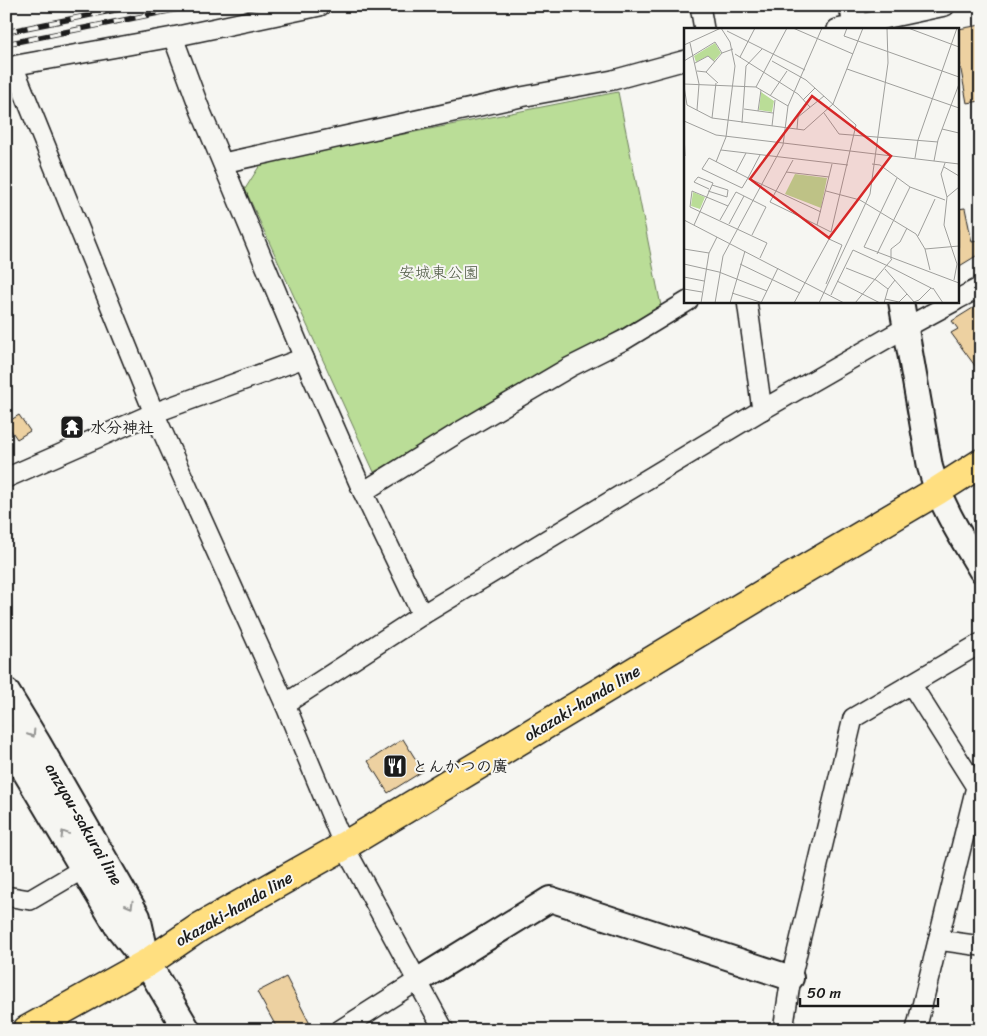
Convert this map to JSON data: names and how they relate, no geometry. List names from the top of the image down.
{
  "streets": {
    "main road": ["okazaki-handa line", "anzyou-sakurai line"]
  },
  "crossings": [
    ["okazaki-handa line", "anzyou-sakurai line"]
  ],
  "parks": ["安城東公園"],
  "places": {
    "temple": ["水分神社"],
    "restaurant": ["とんかつの廣"]
  },
  "scale_bar": "50 m"
}
